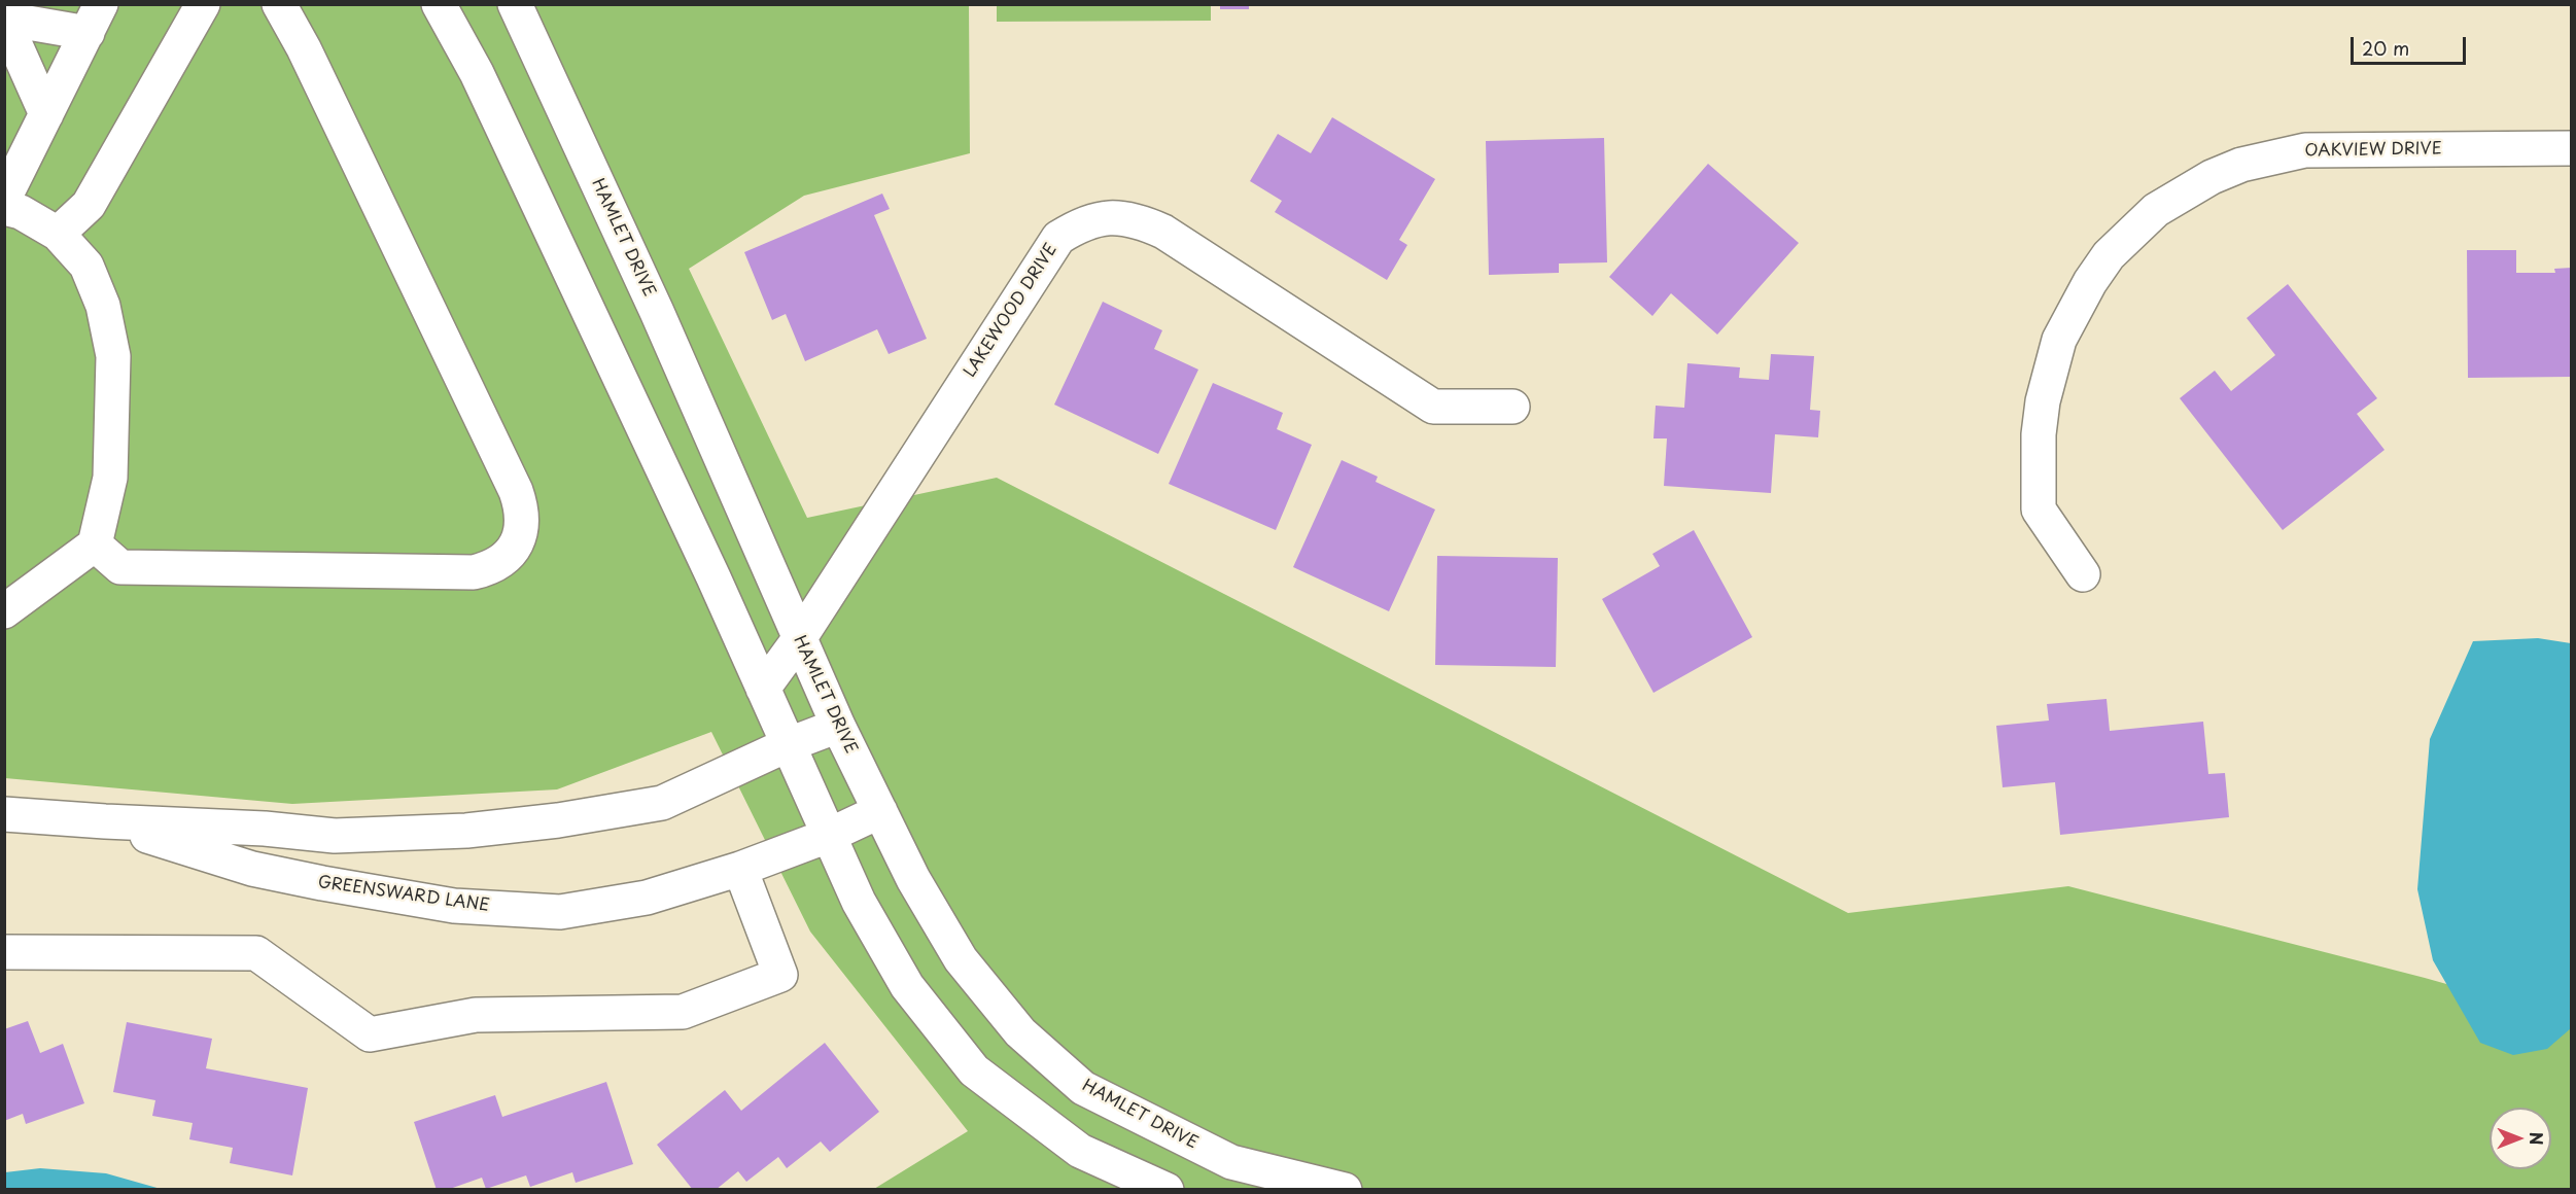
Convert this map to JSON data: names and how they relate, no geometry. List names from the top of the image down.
{
  "streets": {
    "street": [
      "OAKVIEW DRIVE",
      "HAMLET DRIVE",
      "LAKEWOOD DRIVE",
      "GREENSWARD LANE"
    ]
  },
  "crossings": [
    ["HAMLET DRIVE", "LAKEWOOD DRIVE"],
    ["HAMLET DRIVE", "GREENSWARD LANE"]
  ],
  "scale_bar": "20 m",
  "north": "right"
}
